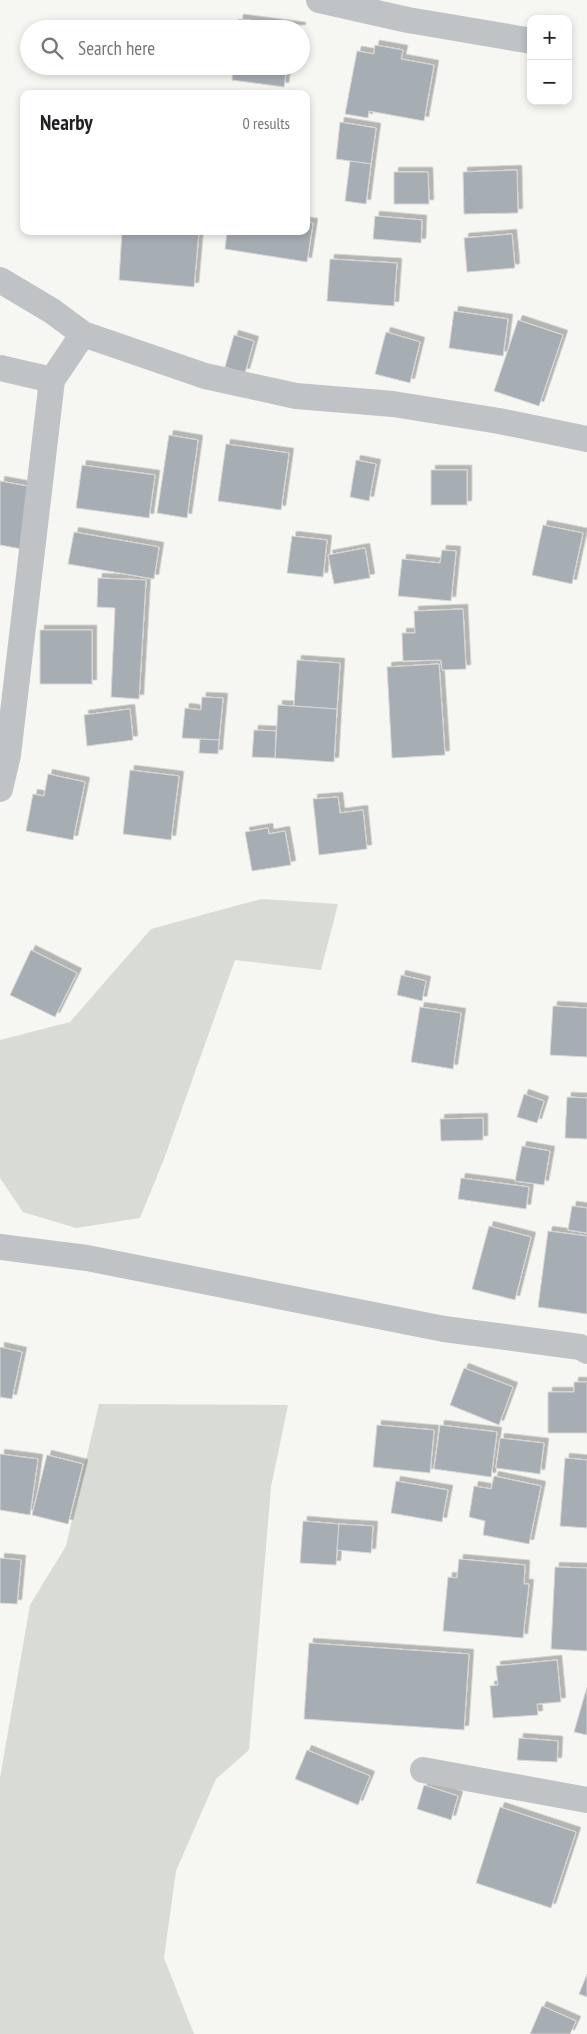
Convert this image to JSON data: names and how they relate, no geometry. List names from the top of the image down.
{
  "page": {
    "map_buttons": ["+", "−"],
    "search": "Search here",
    "heading": ["Nearby", "0 results"]
  }
}
